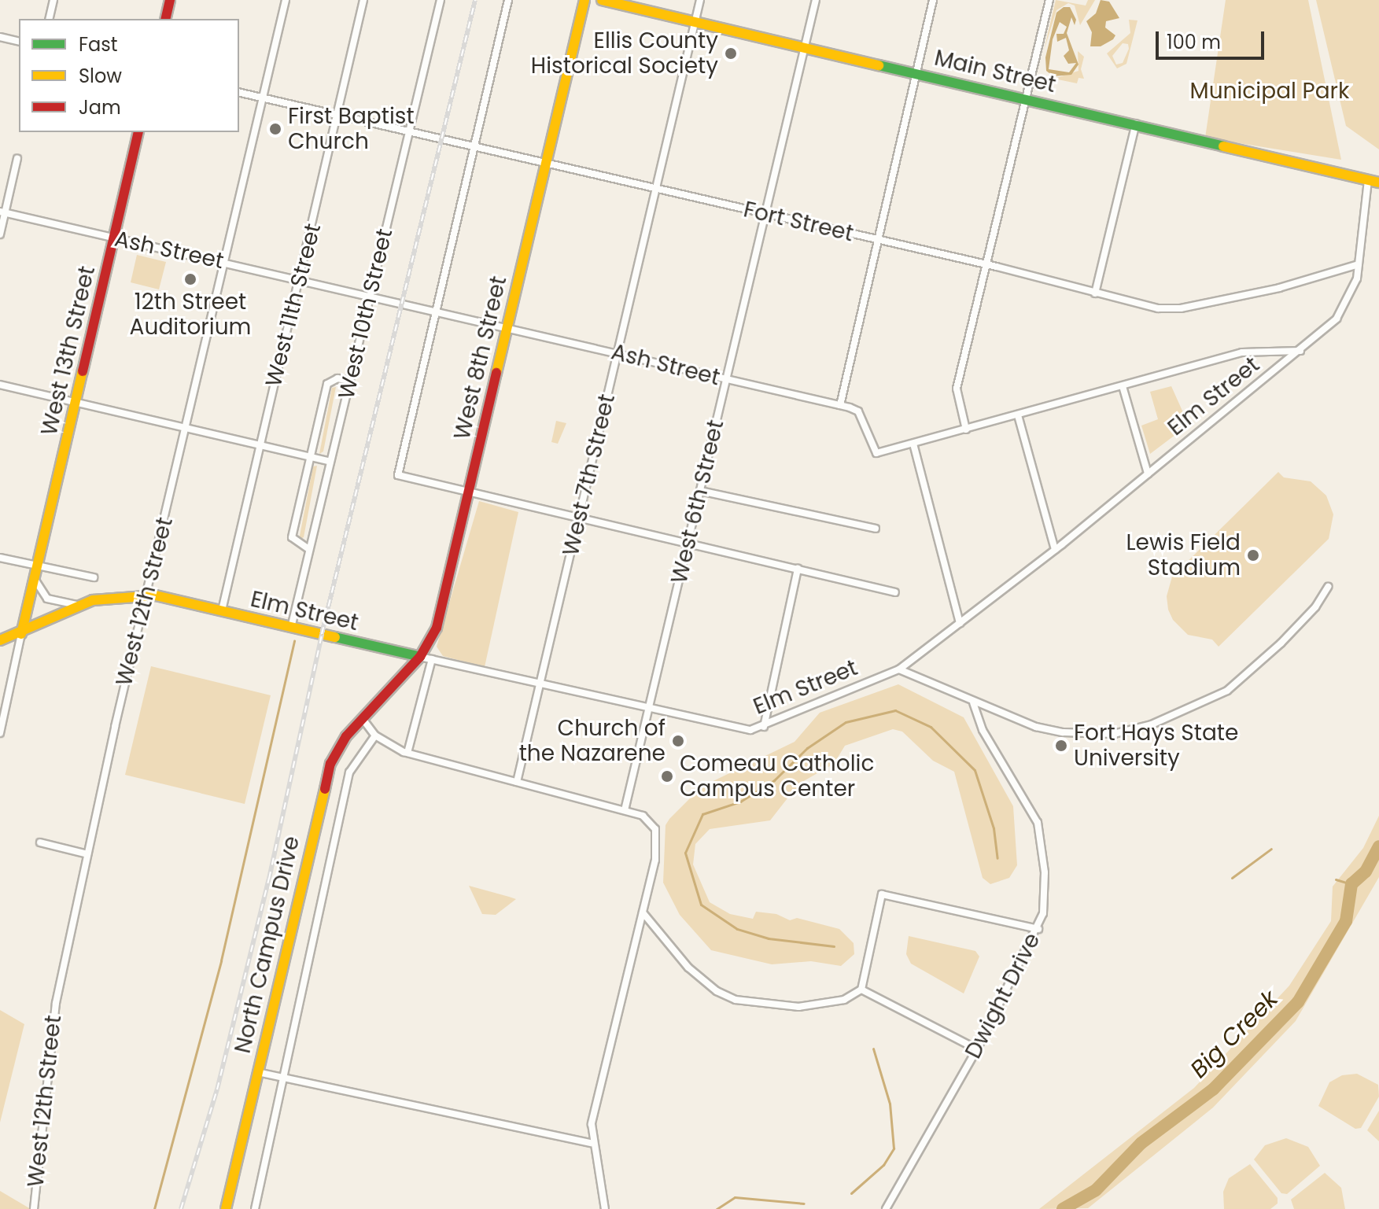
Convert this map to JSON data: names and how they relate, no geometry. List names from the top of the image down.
{
  "streets": {
    "street": [
      "Main Street",
      "Fort Street",
      "Ash Street",
      "West 11th Street",
      "West 10th Street",
      "West 13th Street",
      "West 8th Street",
      "Elm Street",
      "West 7th Street",
      "West 6th Street",
      "West 12th Street",
      "North Campus Drive",
      "Dwight Drive"
    ]
  },
  "crossings": [
    ["Main Street", "Elm Street"],
    ["Main Street", "West 7th Street"],
    ["Main Street", "West 6th Street"],
    ["Fort Street", "West 11th Street"],
    ["Fort Street", "West 10th Street"],
    ["Fort Street", "West 8th Street"],
    ["Fort Street", "Elm Street"],
    ["Fort Street", "West 7th Street"],
    ["Fort Street", "West 6th Street"],
    ["Fort Street", "West 12th Street"],
    ["Ash Street", "West 11th Street"],
    ["Ash Street", "West 10th Street"],
    ["Ash Street", "West 13th Street"],
    ["Ash Street", "West 8th Street"],
    ["Ash Street", "Elm Street"],
    ["Ash Street", "West 7th Street"],
    ["Ash Street", "West 6th Street"],
    ["Ash Street", "West 12th Street"],
    ["West 11th Street", "Elm Street"],
    ["West 10th Street", "Elm Street"],
    ["West 13th Street", "Elm Street"],
    ["West 8th Street", "Elm Street"],
    ["West 8th Street", "North Campus Drive"],
    ["Elm Street", "West 7th Street"],
    ["Elm Street", "West 6th Street"],
    ["Elm Street", "West 12th Street"]
  ],
  "water": ["Big Creek"],
  "parks": ["Municipal Park"],
  "places": [
    "Ellis County Historical Society",
    "First Baptist Church",
    "12th Street Auditorium",
    "Lewis Field Stadium",
    "Church of the Nazarene",
    "Fort Hays State University",
    "Comeau Catholic Campus Center"
  ],
  "legend": ["Fast", "Slow", "Jam"],
  "scale_bar": "100 m"
}
